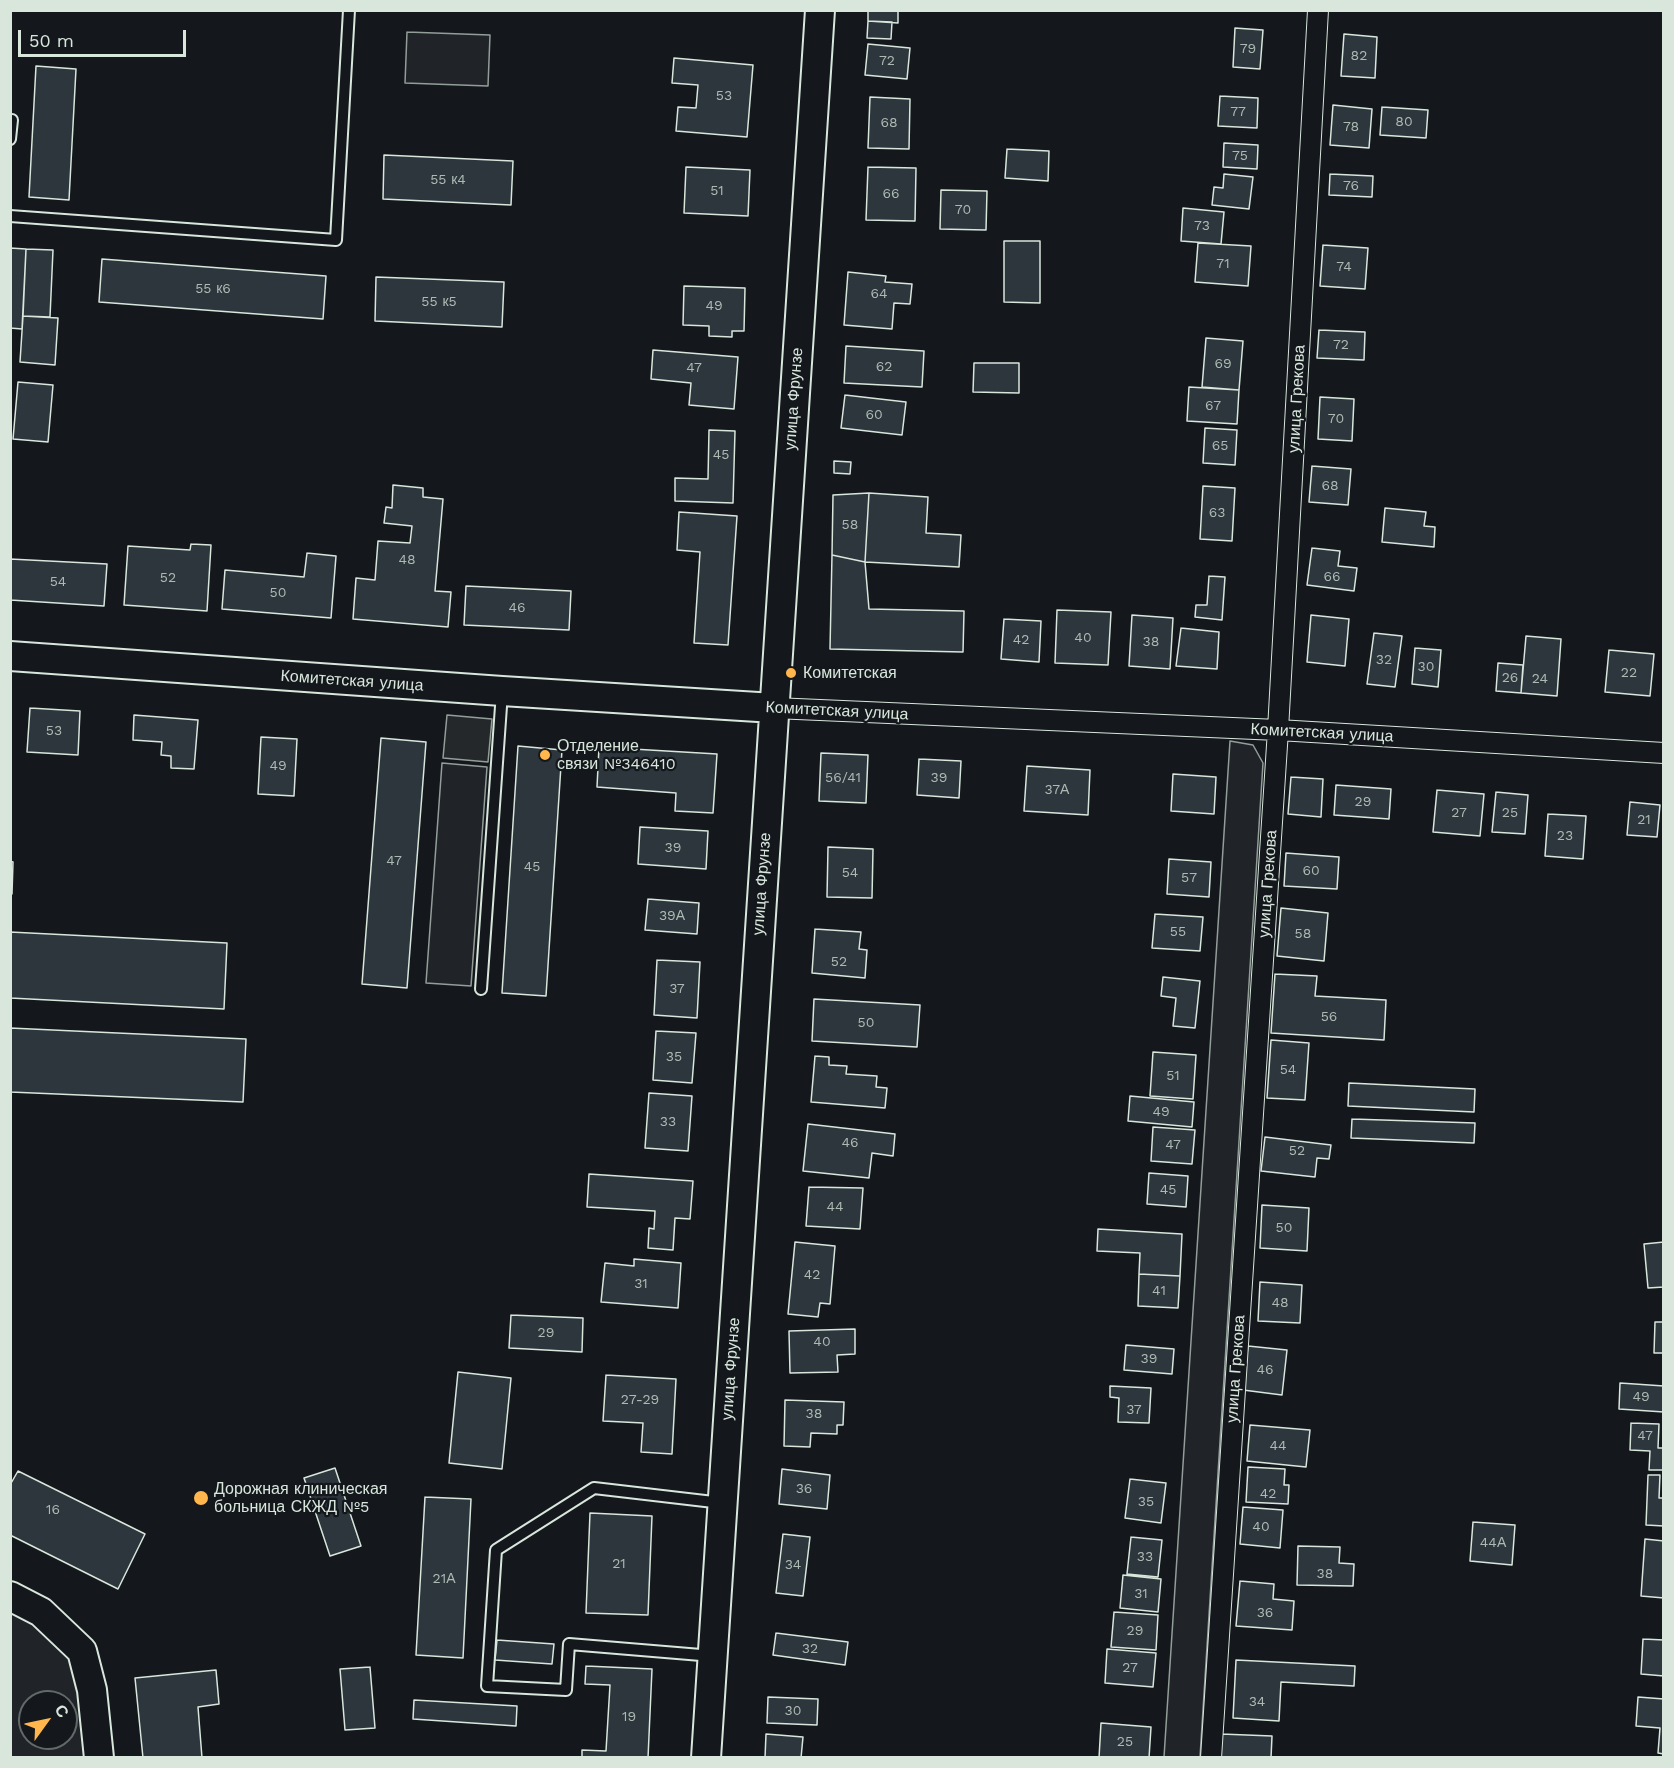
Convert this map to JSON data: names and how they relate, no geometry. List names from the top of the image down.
{
  "streets": {
    "street": ["улица Фрунзе", "улица Грекова", "Комитетская улица"]
  },
  "crossings": [
    ["улица Фрунзе", "Комитетская улица"],
    ["улица Грекова", "Комитетская улица"]
  ],
  "places": ["Комитетская", "Отделение связи №346410", "Дорожная клиническая больница СКЖД №5"],
  "house_numbers": [
    "79",
    "82",
    "72",
    "53",
    "77",
    "80",
    "68",
    "78",
    "75",
    "55 к4",
    "76",
    "51",
    "66",
    "70",
    "73",
    "71",
    "74",
    "55 к6",
    "64",
    "55 к5",
    "49",
    "72",
    "69",
    "62",
    "47",
    "67",
    "60",
    "70",
    "65",
    "45",
    "68",
    "63",
    "58",
    "48",
    "66",
    "52",
    "54",
    "50",
    "46",
    "40",
    "42",
    "38",
    "32",
    "30",
    "22",
    "26",
    "24",
    "53",
    "49",
    "56/41",
    "39",
    "37А",
    "29",
    "27",
    "25",
    "21",
    "23",
    "39",
    "47",
    "45",
    "60",
    "54",
    "57",
    "39А",
    "55",
    "58",
    "52",
    "37",
    "56",
    "50",
    "35",
    "54",
    "51",
    "49",
    "33",
    "46",
    "47",
    "52",
    "45",
    "44",
    "50",
    "42",
    "31",
    "41",
    "48",
    "29",
    "40",
    "39",
    "46",
    "49",
    "27-29",
    "37",
    "38",
    "47",
    "44",
    "36",
    "42",
    "35",
    "16",
    "40",
    "44А",
    "33",
    "21",
    "34",
    "38",
    "21А",
    "31",
    "36",
    "29",
    "32",
    "27",
    "34",
    "30",
    "19",
    "25"
  ],
  "scale_bar": "50 m",
  "north": "top right"
}
